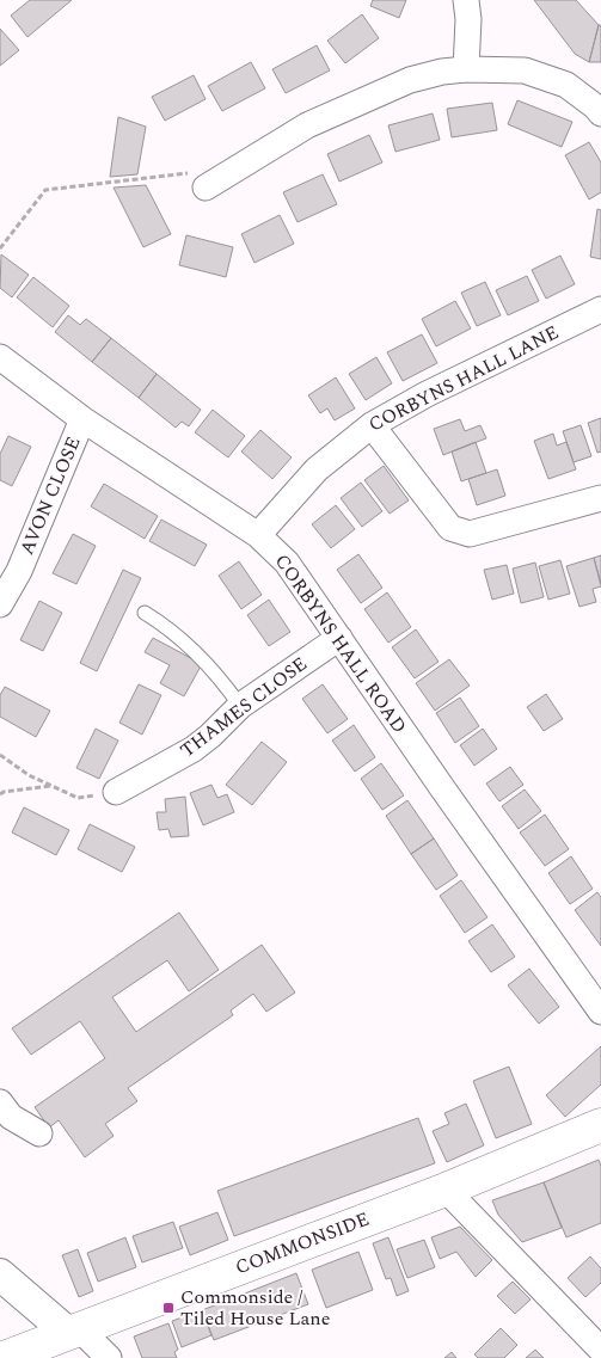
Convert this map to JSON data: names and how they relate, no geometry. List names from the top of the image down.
{
  "streets": {
    "main road": ["COMMONSIDE"],
    "street": [
      "CORBYNS HALL LANE",
      "AVON CLOSE",
      "CORBYNS HALL ROAD",
      "THAMES CLOSE"
    ]
  },
  "crossings": [
    ["CORBYNS HALL LANE", "CORBYNS HALL ROAD"],
    ["AVON CLOSE", "CORBYNS HALL ROAD"],
    ["CORBYNS HALL ROAD", "THAMES CLOSE"]
  ],
  "places": {
    "transit": ["Commonside / Tiled House Lane"]
  }
}
